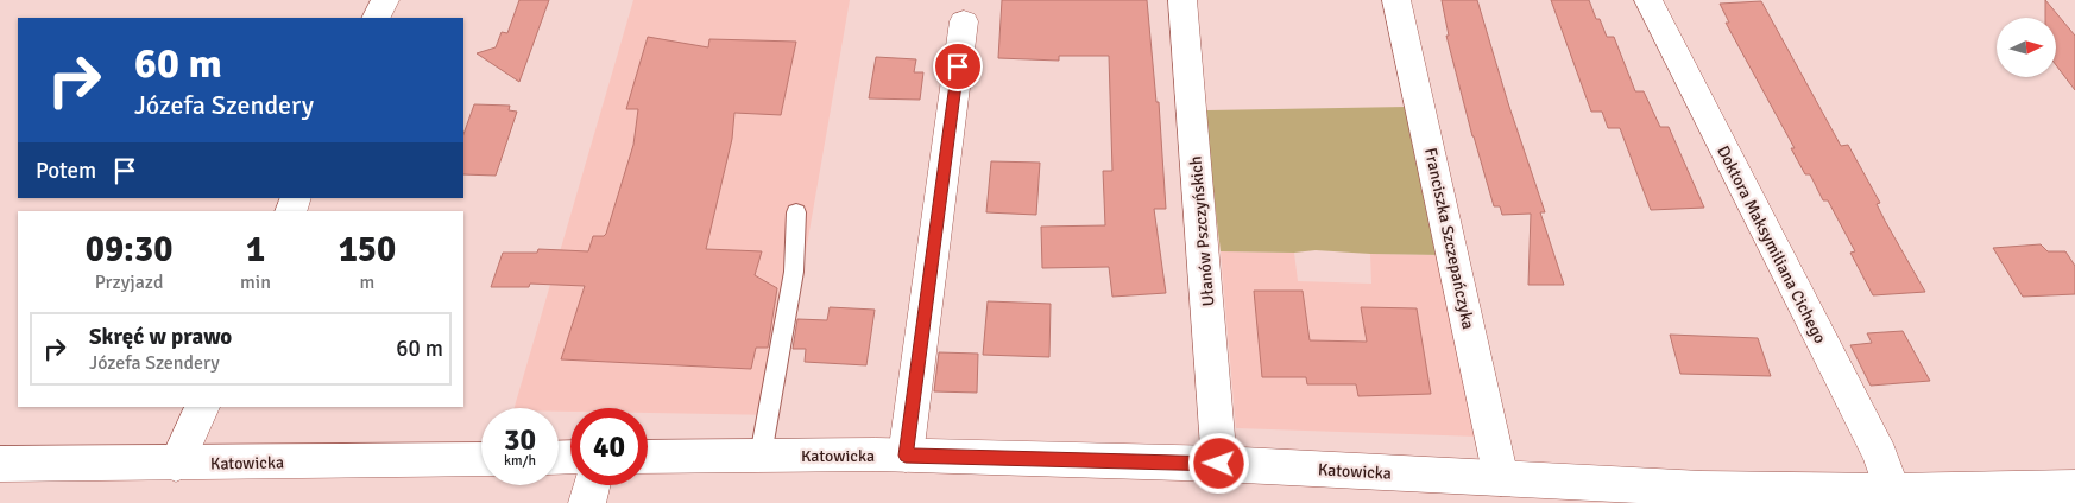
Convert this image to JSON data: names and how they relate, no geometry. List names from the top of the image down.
{
  "streets": {
    "street": [
      "Ułanów Pszczyńskich",
      "Franciszka Szczepańczyka",
      "Doktora Maksymiliana Cichego",
      "Katowicka"
    ]
  },
  "crossings": [
    ["Ułanów Pszczyńskich", "Katowicka"],
    ["Franciszka Szczepańczyka", "Katowicka"],
    ["Doktora Maksymiliana Cichego", "Katowicka"]
  ],
  "north": "right",
  "page": {
    "turn": ["60 m", "Józefa Szendery"],
    "then": "Potem",
    "eta": [
      "09:30",
      "Przyjazd",
      "1",
      "min",
      "150",
      "m"
    ],
    "list": [
      {
        "name": "Skręć w prawo",
        "note": "Józefa Szendery",
        "value": "60 m"
      }
    ],
    "speed": "30 km/h",
    "limit": "40"
  }
}
